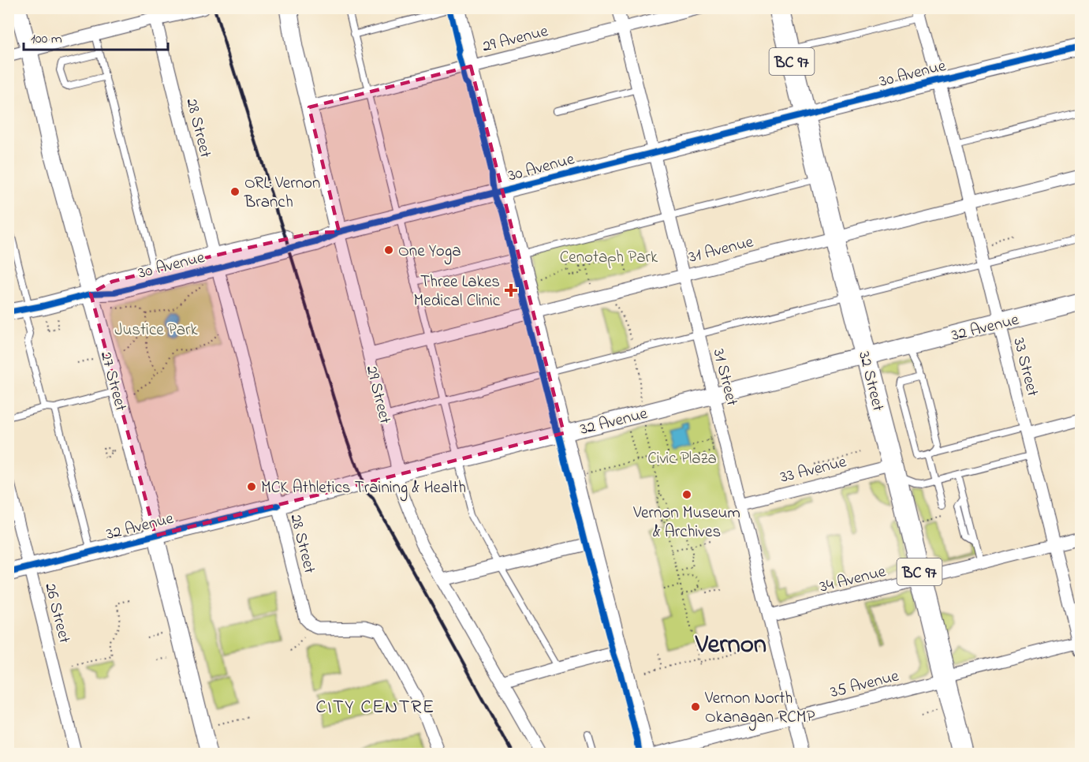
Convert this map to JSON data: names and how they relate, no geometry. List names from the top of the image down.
{
  "streets": {
    "highway": ["BC 97", "32 Street"],
    "street": [
      "29 Avenue",
      "30 Avenue",
      "28 Street",
      "31 Avenue",
      "32 Avenue",
      "33 Street",
      "31 Street",
      "27 Street",
      "29 Street",
      "33 Avenue",
      "34 Avenue",
      "26 Street",
      "35 Avenue"
    ]
  },
  "crossings": [
    ["29 Avenue", "31 Street"],
    ["29 Avenue", "29 Street"],
    ["30 Avenue", "28 Street"],
    ["30 Avenue", "33 Street"],
    ["30 Avenue", "31 Street"],
    ["30 Avenue", "27 Street"],
    ["30 Avenue", "32 Street"],
    ["30 Avenue", "29 Street"],
    ["28 Street", "32 Avenue"],
    ["31 Avenue", "33 Street"],
    ["31 Avenue", "31 Street"],
    ["31 Avenue", "32 Street"],
    ["31 Avenue", "29 Street"],
    ["32 Avenue", "33 Street"],
    ["32 Avenue", "31 Street"],
    ["32 Avenue", "27 Street"],
    ["32 Avenue", "32 Street"],
    ["32 Avenue", "29 Street"],
    ["32 Avenue", "26 Street"],
    ["33 Street", "34 Avenue"],
    ["33 Street", "35 Avenue"],
    ["31 Street", "33 Avenue"],
    ["31 Street", "34 Avenue"],
    ["31 Street", "35 Avenue"],
    ["32 Street", "33 Avenue"],
    ["32 Street", "34 Avenue"],
    ["32 Street", "35 Avenue"]
  ],
  "districts": ["Vernon", "CITY CENTRE"],
  "parks": ["Cenotaph Park", "Justice Park", "Civic Plaza"],
  "places": {
    "other": [
      "ORL: Vernon Branch",
      "One Yoga",
      "MCK Athletics Training & Health",
      "Vernon Museum & Archives",
      "Vernon North Okanagan RCMP"
    ],
    "health": ["Three Lakes Medical Clinic"]
  },
  "scale_bar": "100 m"
}
